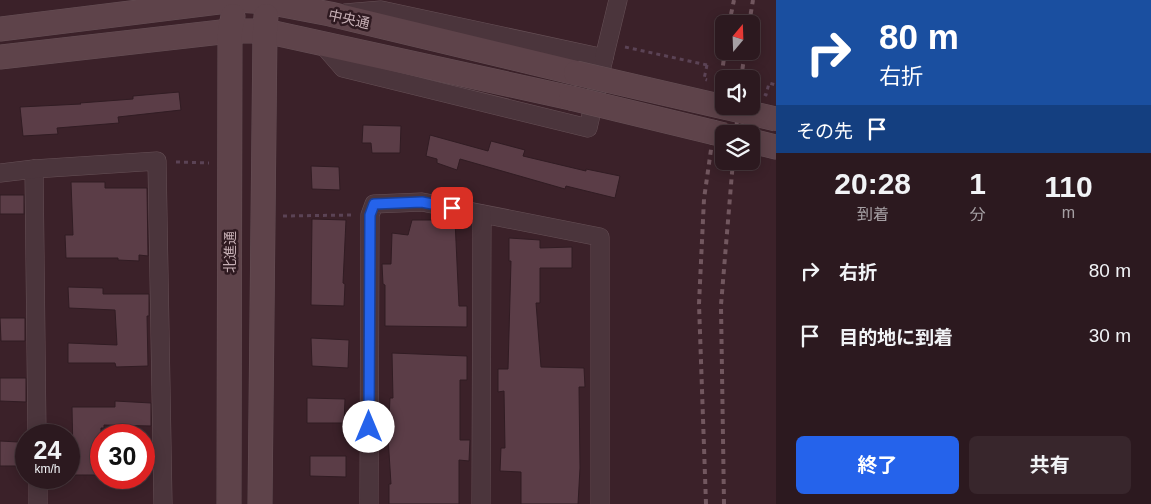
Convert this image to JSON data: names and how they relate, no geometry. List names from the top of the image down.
{
  "streets": {
    "street": ["中央通", "北進通"]
  },
  "crossings": [
    ["中央通", "北進通"]
  ],
  "north": "top",
  "page": {
    "turn": ["80 m", "右折"],
    "then": "その先",
    "eta": [
      "20:28",
      "到着",
      "1",
      "分",
      "110",
      "m"
    ],
    "list": [
      {
        "name": "右折",
        "value": "80 m"
      },
      {
        "name": "目的地に到着",
        "value": "30 m"
      }
    ],
    "speed": "24 km/h",
    "limit": "30",
    "buttons": ["終了", "共有"]
  }
}
